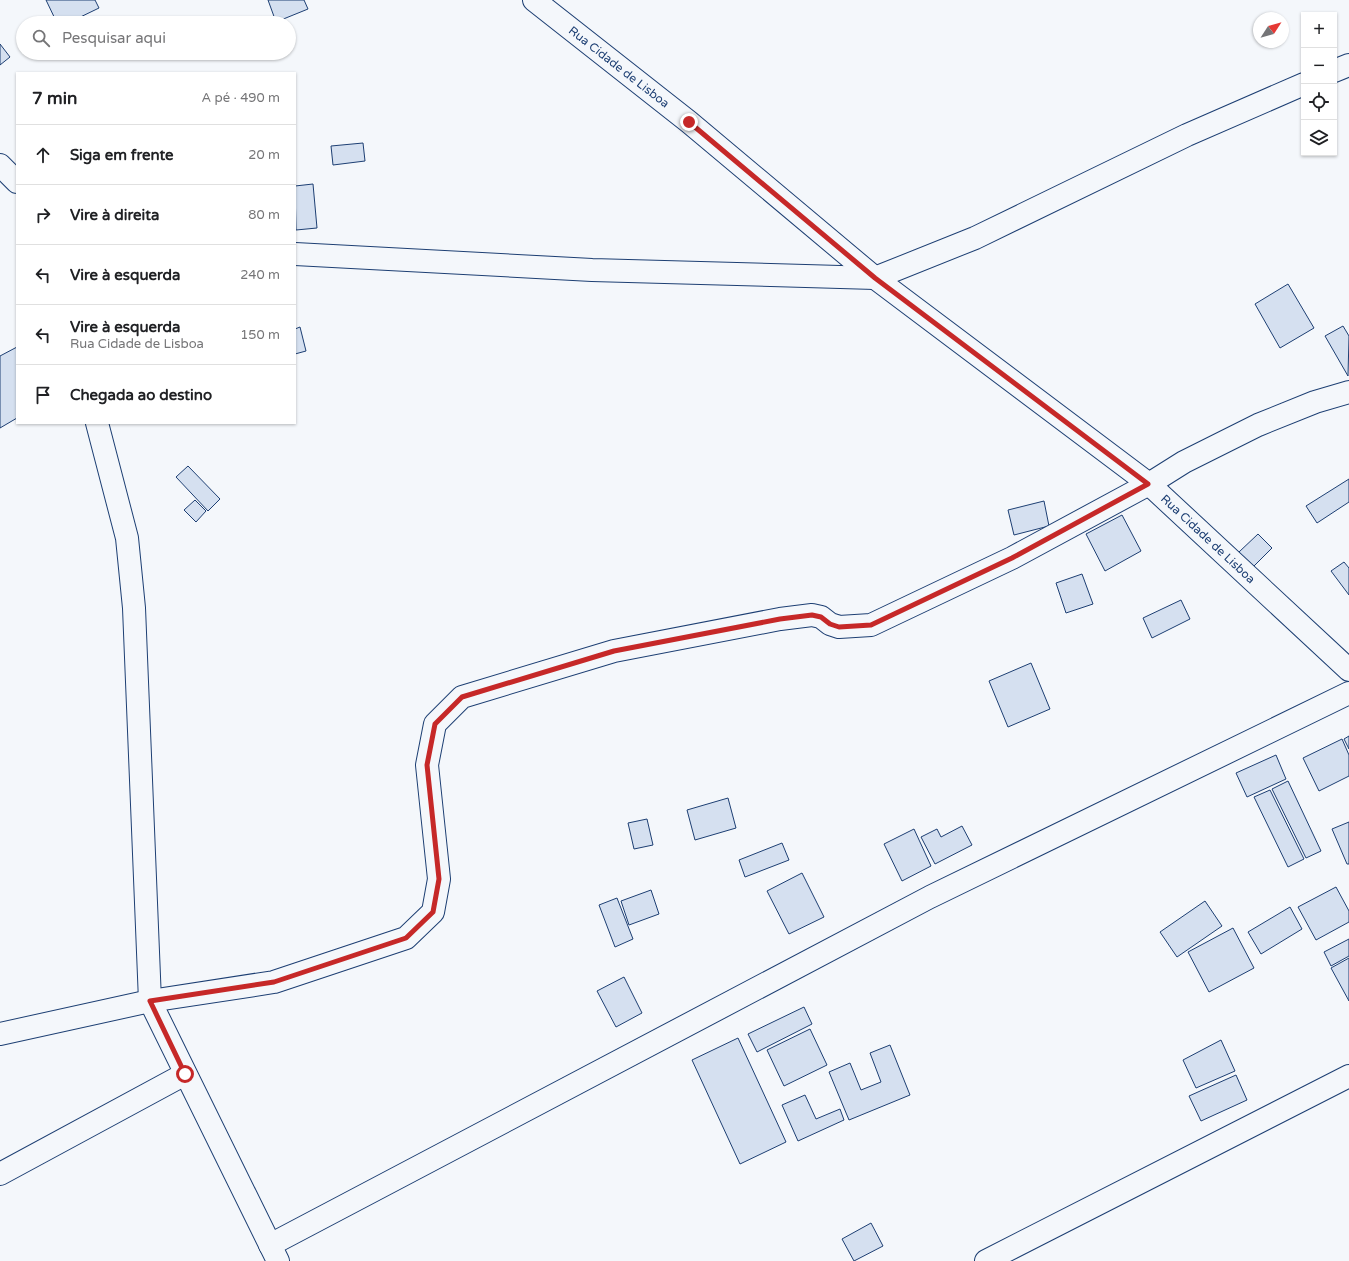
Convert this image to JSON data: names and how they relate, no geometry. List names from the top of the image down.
{
  "streets": {
    "street": ["Rua Cidade de Lisboa"]
  },
  "north": "top right",
  "page": {
    "map_buttons": ["+", "−"],
    "search": "Pesquisar aqui",
    "heading": ["7 min", "A pé · 490 m"],
    "list": [
      ["Siga em frente", "20 m"],
      ["Vire à direita", "80 m"],
      ["Vire à esquerda", "240 m"],
      ["Vire à esquerda", "Rua Cidade de Lisboa", "150 m"],
      "Chegada ao destino"
    ]
  }
}
